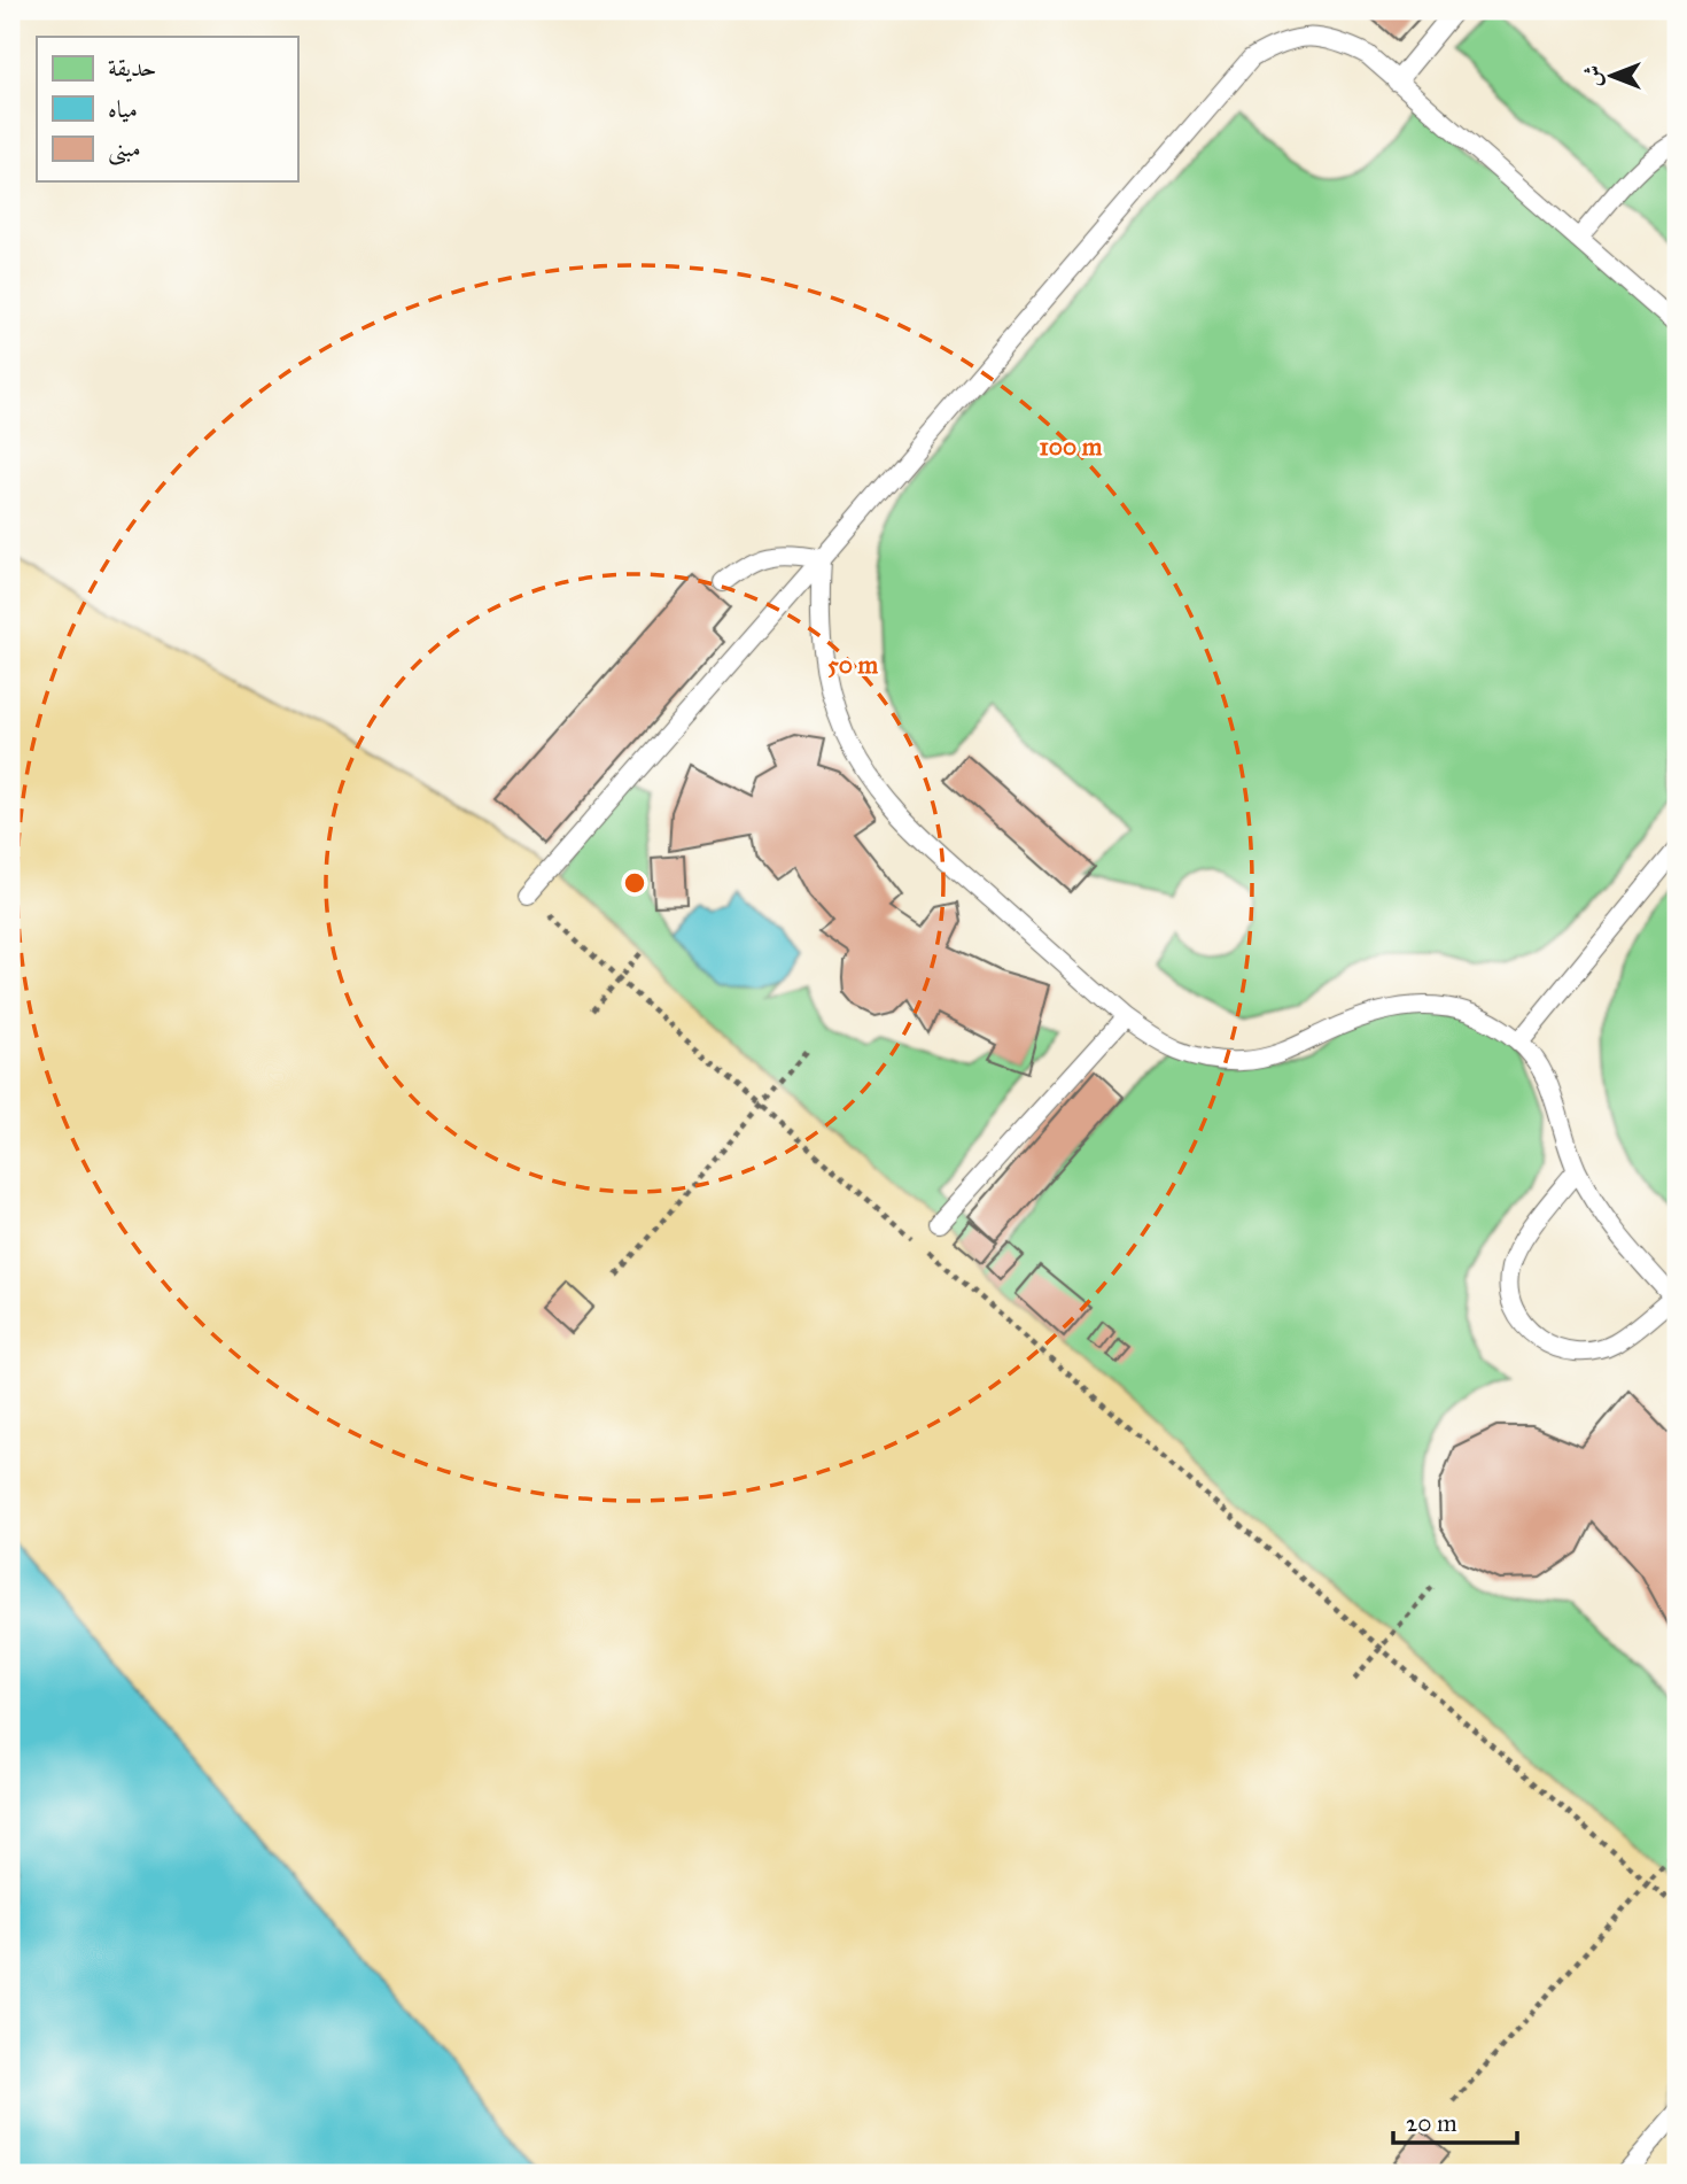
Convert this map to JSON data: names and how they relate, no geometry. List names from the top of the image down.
{
  "legend": ["حديقة", "مياه", "مبنى"],
  "scale_bar": "20 m",
  "north": "left",
  "rings": ["100 m", "50 m"]
}
